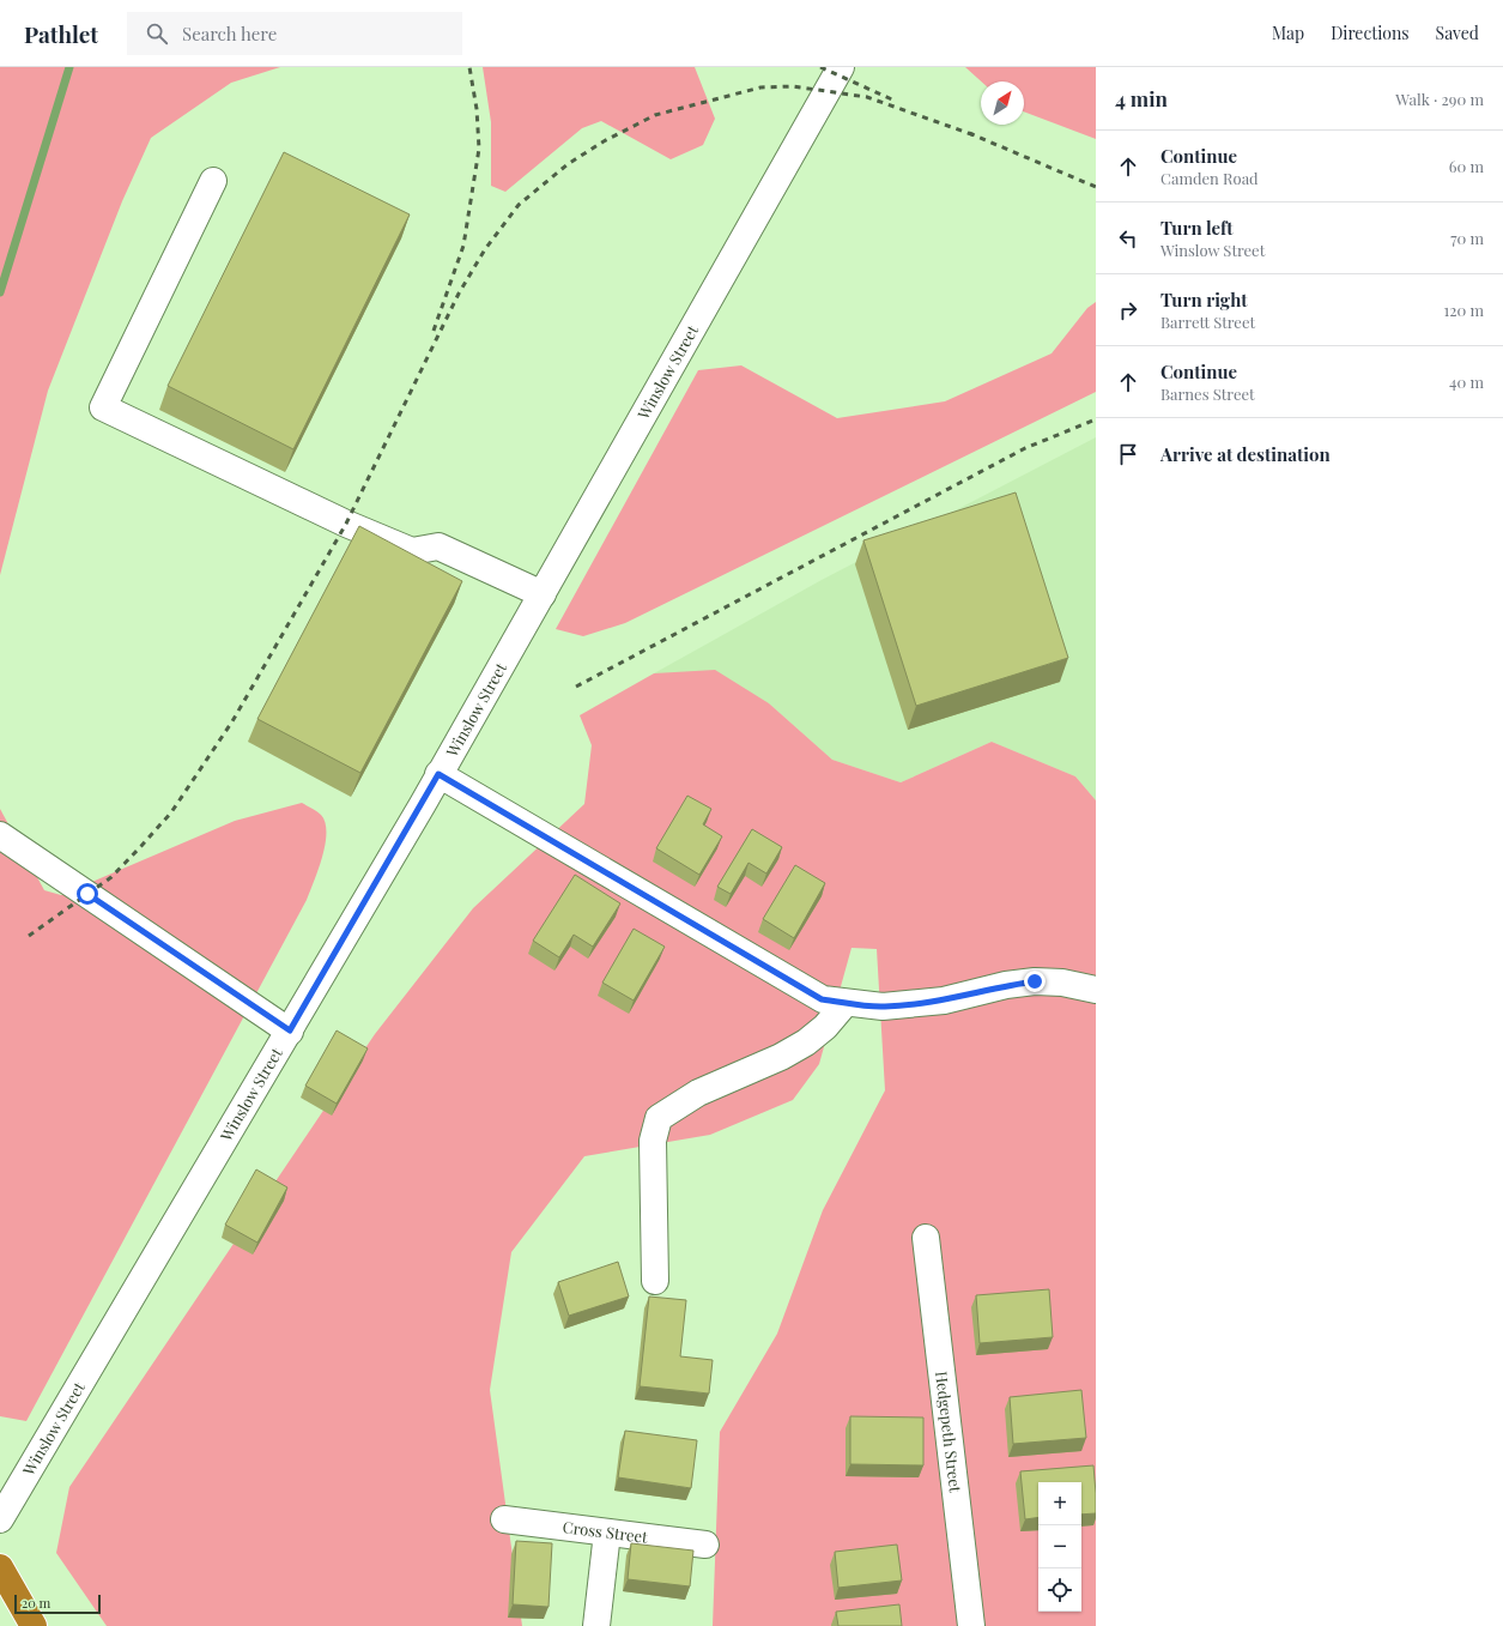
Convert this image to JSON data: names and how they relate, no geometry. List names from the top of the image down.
{
  "streets": {
    "street": ["Winslow Street", "Hedgepeth Street", "Cross Street"]
  },
  "scale_bar": "20 m",
  "north": "top right",
  "page": {
    "header": "Pathlet",
    "search": "Search here",
    "nav": ["Map", "Directions", "Saved"],
    "heading": ["4 min", "Walk · 290 m"],
    "list": [
      ["Continue", "Camden Road", "60 m"],
      ["Turn left", "Winslow Street", "70 m"],
      ["Turn right", "Barrett Street", "120 m"],
      ["Continue", "Barnes Street", "40 m"],
      "Arrive at destination"
    ],
    "map_buttons": ["+", "−"],
    "scale": "20 m"
  }
}
